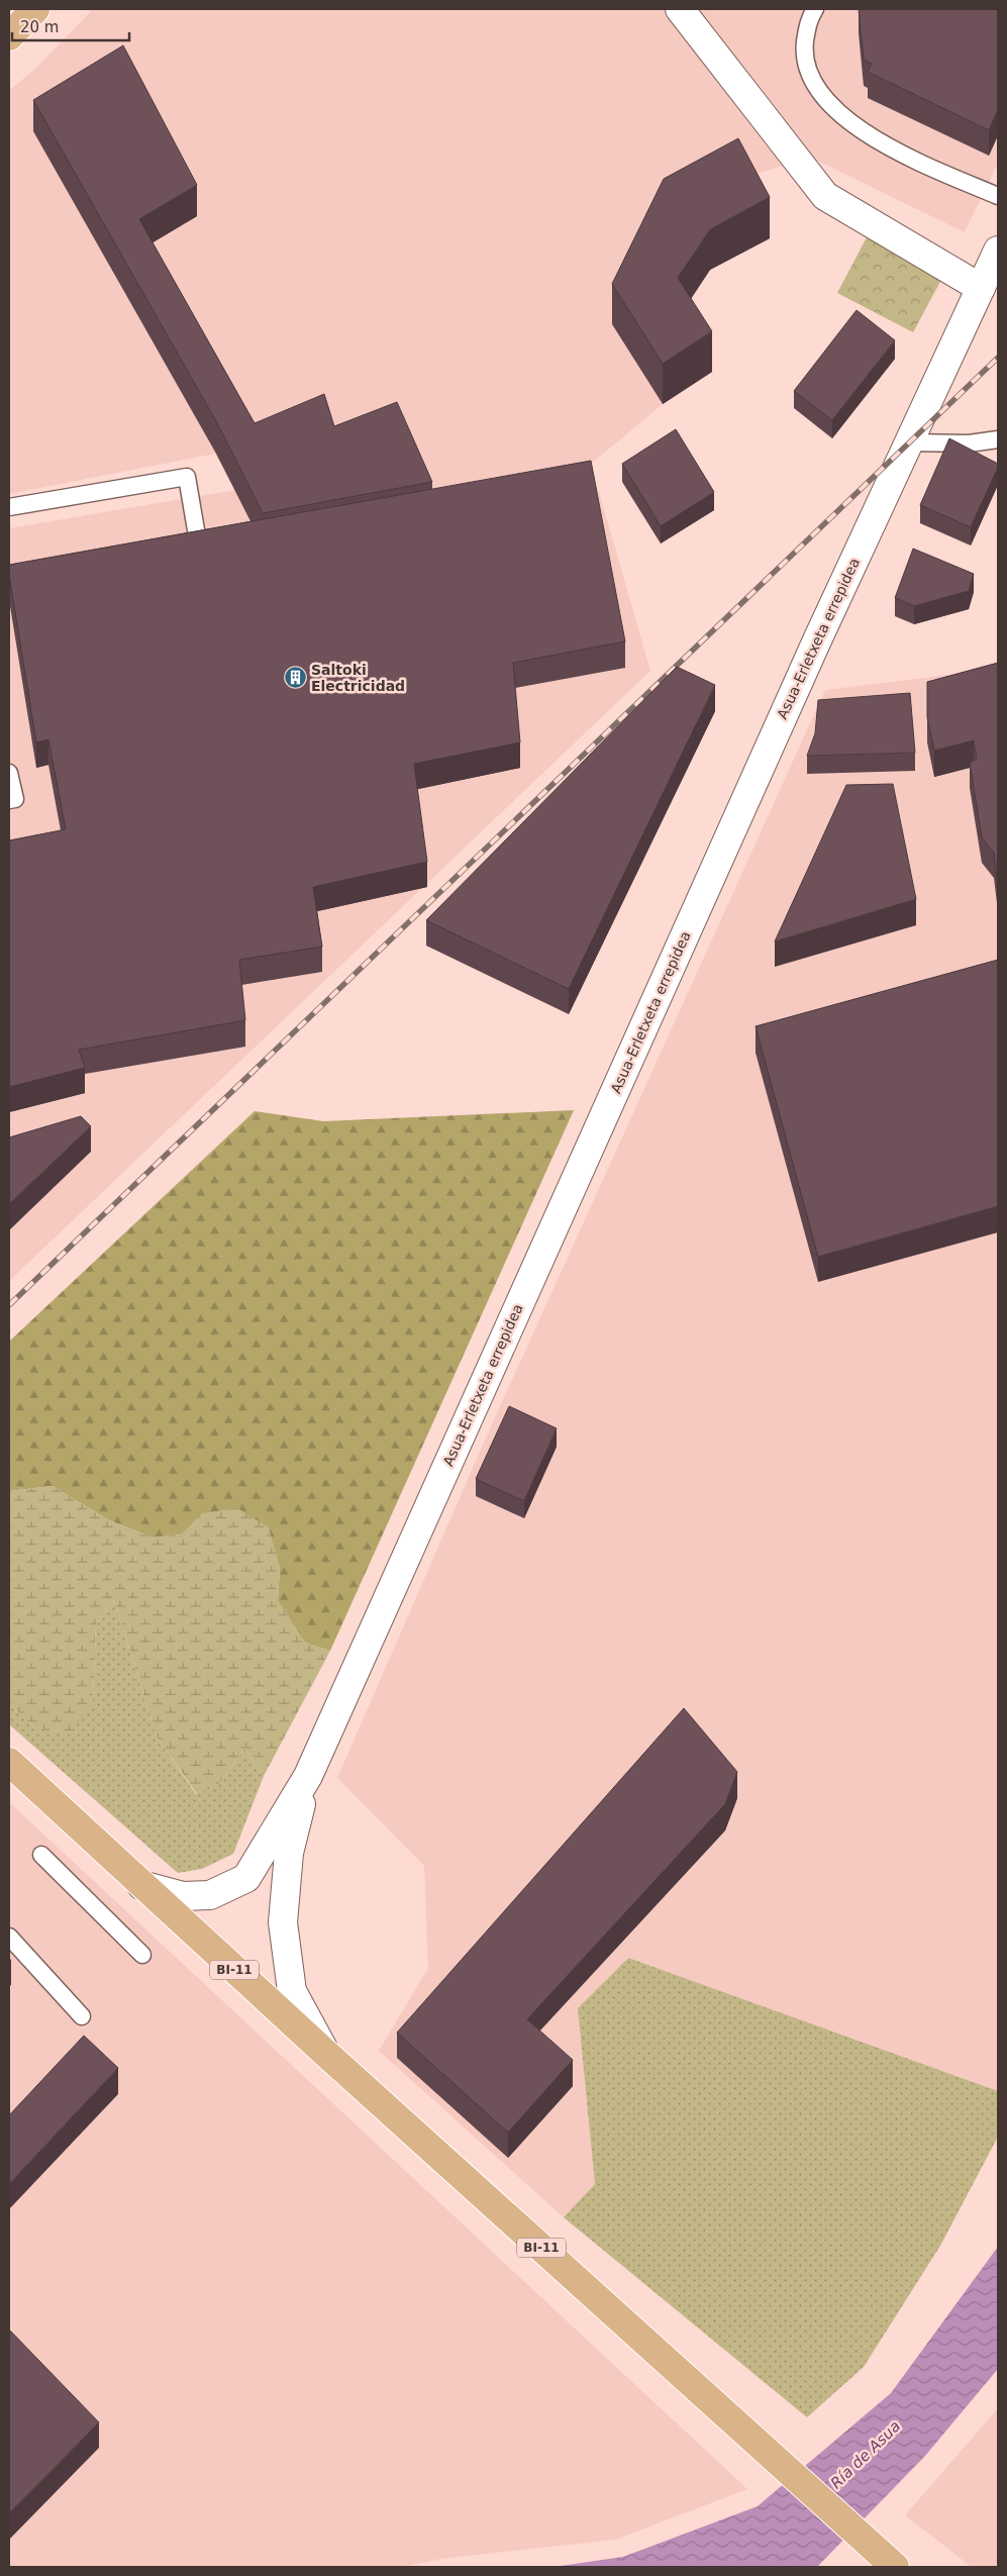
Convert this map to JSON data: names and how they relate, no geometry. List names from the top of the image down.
{
  "streets": {
    "main road": ["BI-11"],
    "street": ["Asua-Erletxeta errepidea"]
  },
  "water": ["Ría de Asua"],
  "places": {
    "building": ["Saltoki Electricidad"]
  },
  "scale_bar": "20 m"
}
